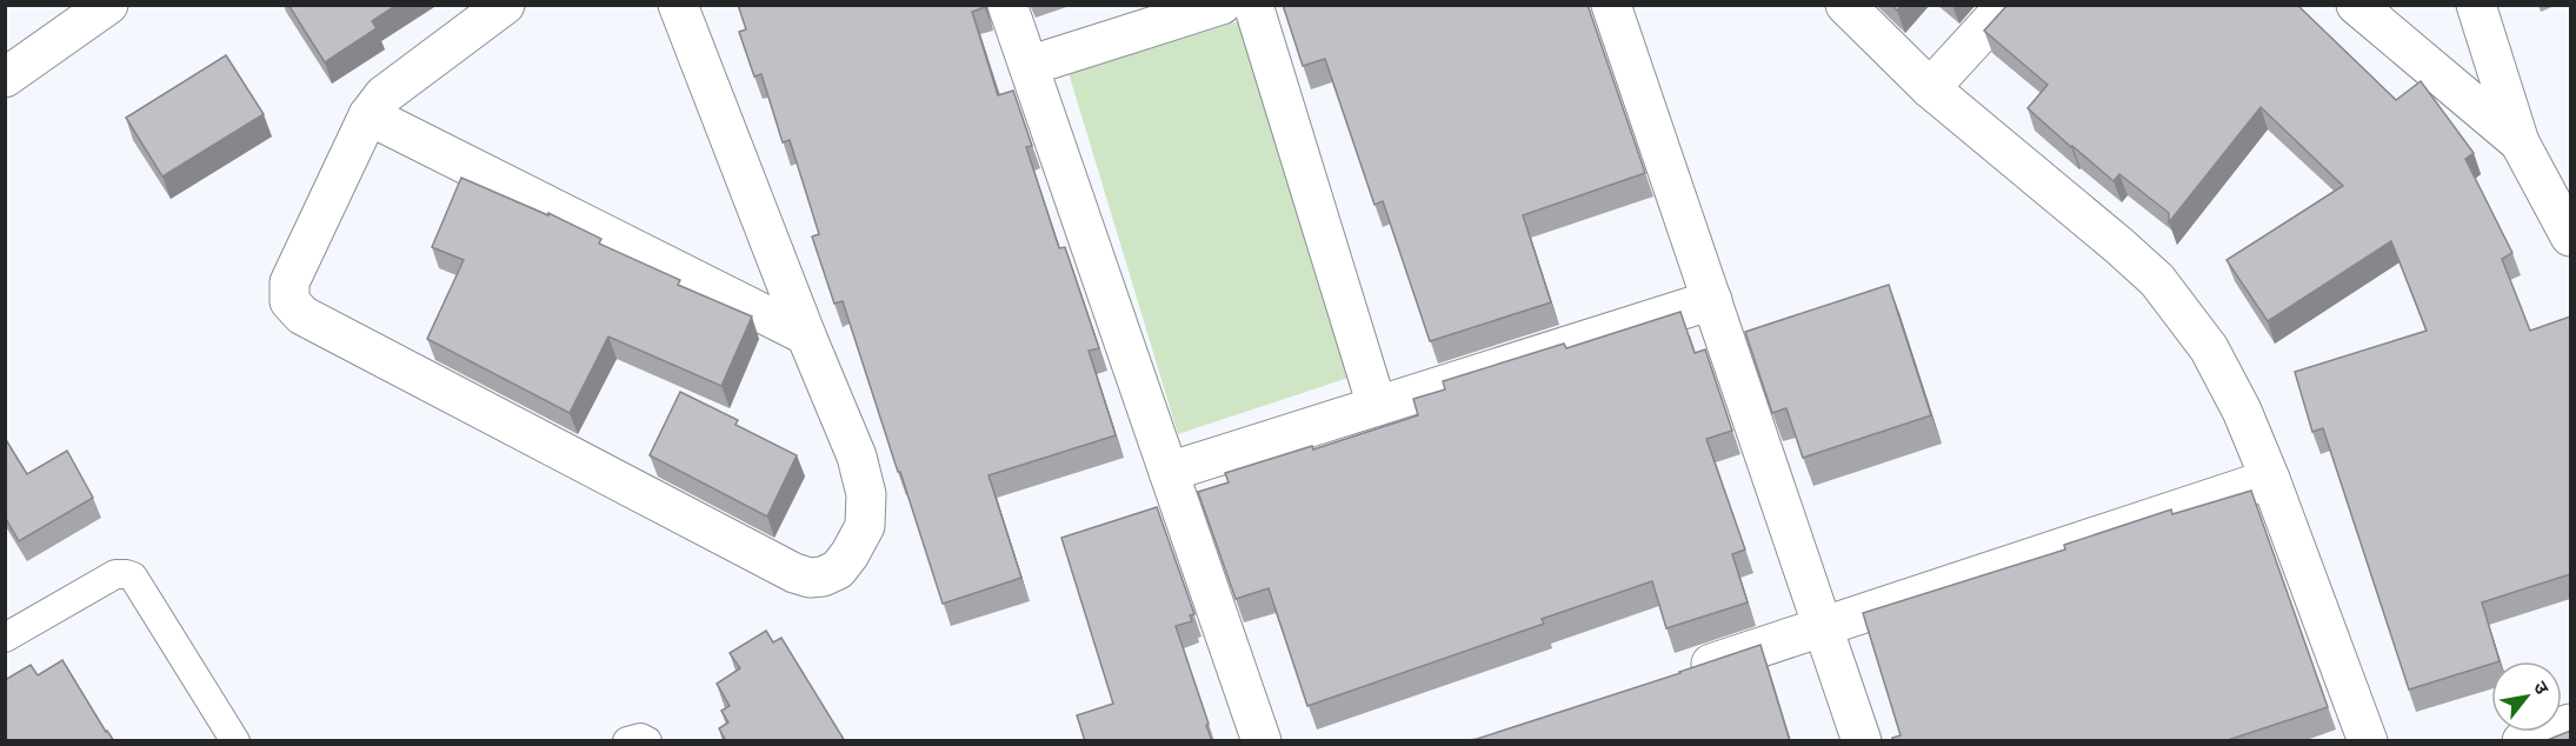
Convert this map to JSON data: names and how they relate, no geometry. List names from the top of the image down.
{
  "north": "top right"
}
